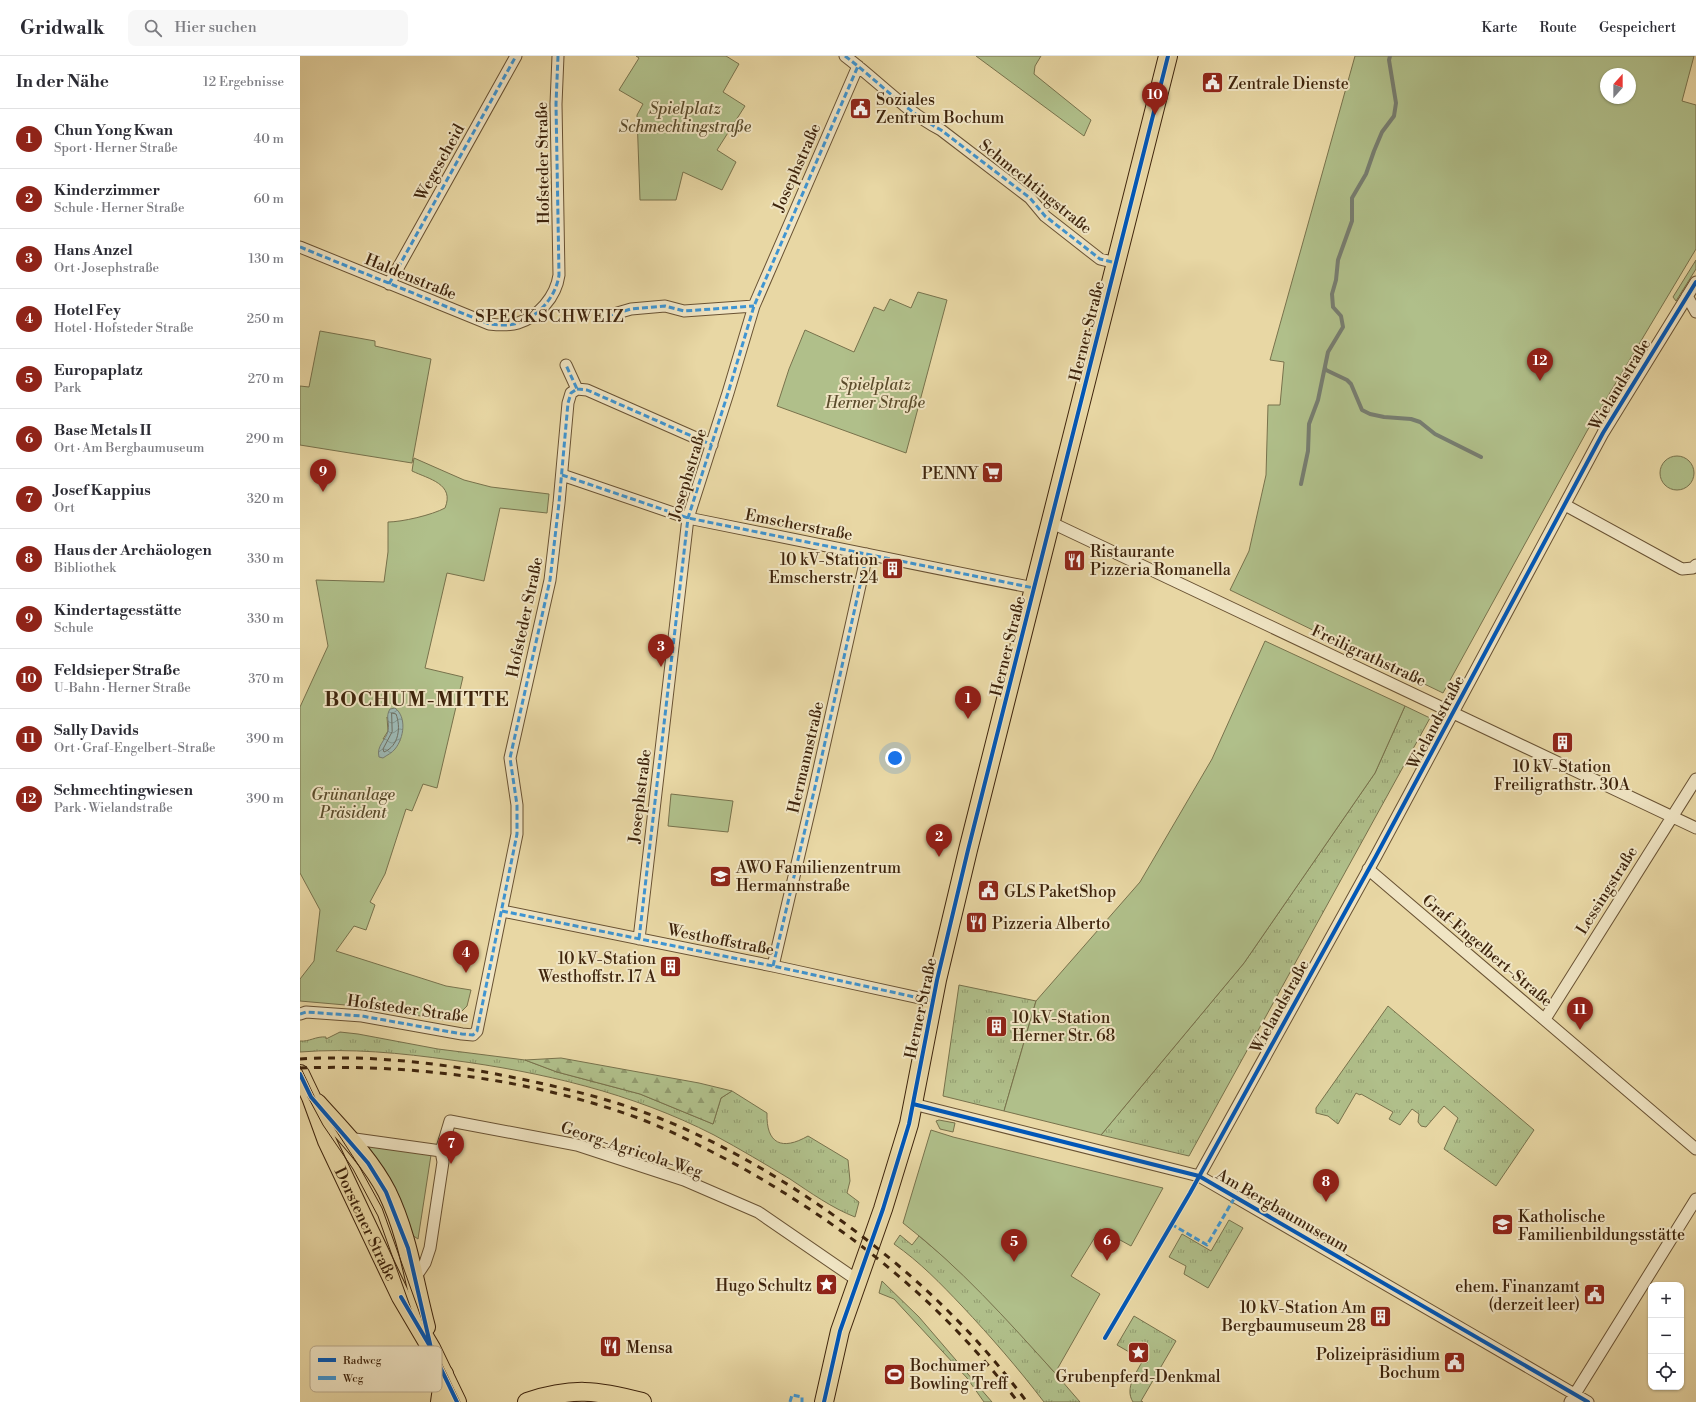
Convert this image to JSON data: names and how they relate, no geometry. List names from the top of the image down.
{
  "streets": {
    "main road": ["Herner Straße", "Dorstener Straße"],
    "street": [
      "Wegescheid",
      "Hofsteder Straße",
      "Josephstraße",
      "Schmechtingstraße",
      "Haldenstraße",
      "Wielandstraße",
      "Emscherstraße",
      "Freiligrathstraße",
      "Hermannstraße",
      "Lessingstraße",
      "Westhoffstraße",
      "Graf-Engelbert-Straße",
      "Georg-Agricola-Weg",
      "Am Bergbaumuseum"
    ]
  },
  "crossings": [
    ["Wegescheid", "Haldenstraße"],
    ["Hofsteder Straße", "Haldenstraße"],
    ["Hofsteder Straße", "Emscherstraße"],
    ["Hofsteder Straße", "Westhoffstraße"],
    ["Josephstraße", "Schmechtingstraße"],
    ["Josephstraße", "Emscherstraße"],
    ["Josephstraße", "Westhoffstraße"],
    ["Schmechtingstraße", "Herner Straße"],
    ["Herner Straße", "Emscherstraße"],
    ["Herner Straße", "Freiligrathstraße"],
    ["Herner Straße", "Westhoffstraße"],
    ["Herner Straße", "Georg-Agricola-Weg"],
    ["Herner Straße", "Am Bergbaumuseum"],
    ["Wielandstraße", "Freiligrathstraße"],
    ["Wielandstraße", "Graf-Engelbert-Straße"],
    ["Wielandstraße", "Am Bergbaumuseum"],
    ["Emscherstraße", "Hermannstraße"],
    ["Freiligrathstraße", "Lessingstraße"],
    ["Hermannstraße", "Westhoffstraße"],
    ["Lessingstraße", "Graf-Engelbert-Straße"]
  ],
  "districts": ["SPECKSCHWEIZ", "BOCHUM-MITTE"],
  "parks": ["Spielplatz Schmechtingstraße", "Spielplatz Herner Straße", "Grünanlage Präsident"],
  "places": {
    "public building": [
      "Zentrale Dienste",
      "Soziales Zentrum Bochum",
      "GLS PaketShop",
      "ehem. Finanzamt (derzeit leer)",
      "Polizeipräsidium Bochum"
    ],
    "supermarket": ["PENNY"],
    "restaurant": ["Ristaurante Pizzeria Romanella", "Pizzeria Alberto", "Mensa"],
    "building": [
      "10 kV-Station Emscherstr. 24",
      "10 kV-Station Freiligrathstr. 30A",
      "10 kV-Station Westhoffstr. 17 A",
      "10 kV-Station Herner Str. 68",
      "10 kV-Station Am Bergbaumuseum 28"
    ],
    "school or university": ["AWO Familienzentrum Hermannstraße", "Katholische Familienbildungsstätte"],
    "place": ["Hugo Schultz", "Grubenpferd-Denkmal"],
    "sports": ["Bochumer Bowling Treff"]
  },
  "legend": ["Radweg", "Weg"],
  "north": "top",
  "page": {
    "header": "Gridwalk",
    "search": "Hier suchen",
    "nav": ["Karte", "Route", "Gespeichert"],
    "heading": ["In der Nähe", "12 Ergebnisse"],
    "pins": [
      "10",
      "12",
      "9",
      "3",
      "1",
      "2",
      "4",
      "11",
      "7",
      "8",
      "6",
      "5"
    ],
    "list": [
      {
        "mark": "1",
        "name": "Chun Yong Kwan",
        "note": "Sport · Herner Straße",
        "value": "40 m"
      },
      {
        "mark": "2",
        "name": "Kinderzimmer",
        "note": "Schule · Herner Straße",
        "value": "60 m"
      },
      {
        "mark": "3",
        "name": "Hans Anzel",
        "note": "Ort · Josephstraße",
        "value": "130 m"
      },
      {
        "mark": "4",
        "name": "Hotel Fey",
        "note": "Hotel · Hofsteder Straße",
        "value": "250 m"
      },
      {
        "mark": "5",
        "name": "Europaplatz",
        "note": "Park",
        "value": "270 m"
      },
      {
        "mark": "6",
        "name": "Base Metals II",
        "note": "Ort · Am Bergbaumuseum",
        "value": "290 m"
      },
      {
        "mark": "7",
        "name": "Josef Kappius",
        "note": "Ort",
        "value": "320 m"
      },
      {
        "mark": "8",
        "name": "Haus der Archäologen",
        "note": "Bibliothek",
        "value": "330 m"
      },
      {
        "mark": "9",
        "name": "Kindertagesstätte",
        "note": "Schule",
        "value": "330 m"
      },
      {
        "mark": "10",
        "name": "Feldsieper Straße",
        "note": "U-Bahn · Herner Straße",
        "value": "370 m"
      },
      {
        "mark": "11",
        "name": "Sally Davids",
        "note": "Ort · Graf-Engelbert-Straße",
        "value": "390 m"
      },
      {
        "mark": "12",
        "name": "Schmechtingwiesen",
        "note": "Park · Wielandstraße",
        "value": "390 m"
      }
    ],
    "map_buttons": ["+", "−"]
  }
}
